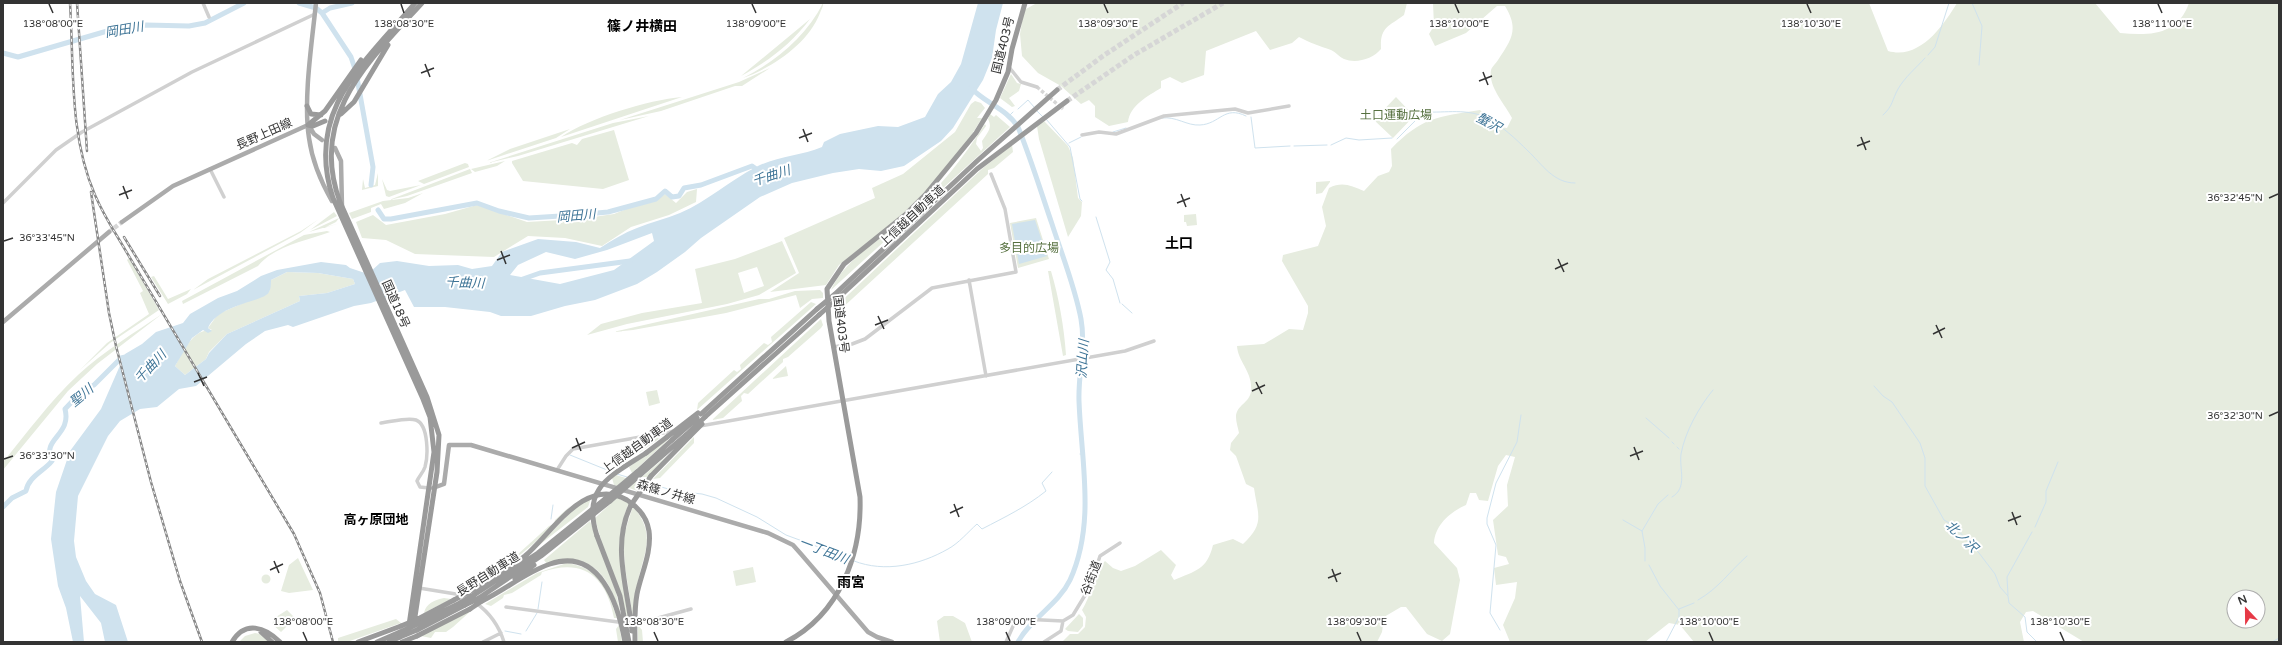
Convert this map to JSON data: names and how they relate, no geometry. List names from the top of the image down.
{
  "streets": {
    "highway": [
      "国道403号",
      "上信越自動車道",
      "国道18号",
      "長野自動車道"
    ],
    "main road": ["長野上田線", "森篠ノ井線"],
    "street": ["谷街道"]
  },
  "crossings": [
    ["国道403号", "森篠ノ井線"],
    ["上信越自動車道", "長野自動車道"],
    ["国道18号", "森篠ノ井線"]
  ],
  "districts": [
    "篠ノ井横田",
    "土口",
    "高ヶ原団地",
    "雨宮"
  ],
  "water": [
    "岡田川",
    "蟹沢",
    "千曲川",
    "沢山川",
    "聖川",
    "北ノ沢",
    "一丁田川"
  ],
  "parks": ["土口運動広場", "多目的広場"],
  "north": "top",
  "coordinates": [
    "138°08'00\"E",
    "138°08'30\"E",
    "138°09'00\"E",
    "138°09'30\"E",
    "138°10'00\"E",
    "138°10'30\"E",
    "138°11'00\"E",
    "36°32'45\"N",
    "36°33'45\"N",
    "36°32'30\"N",
    "36°33'30\"N"
  ]
}
